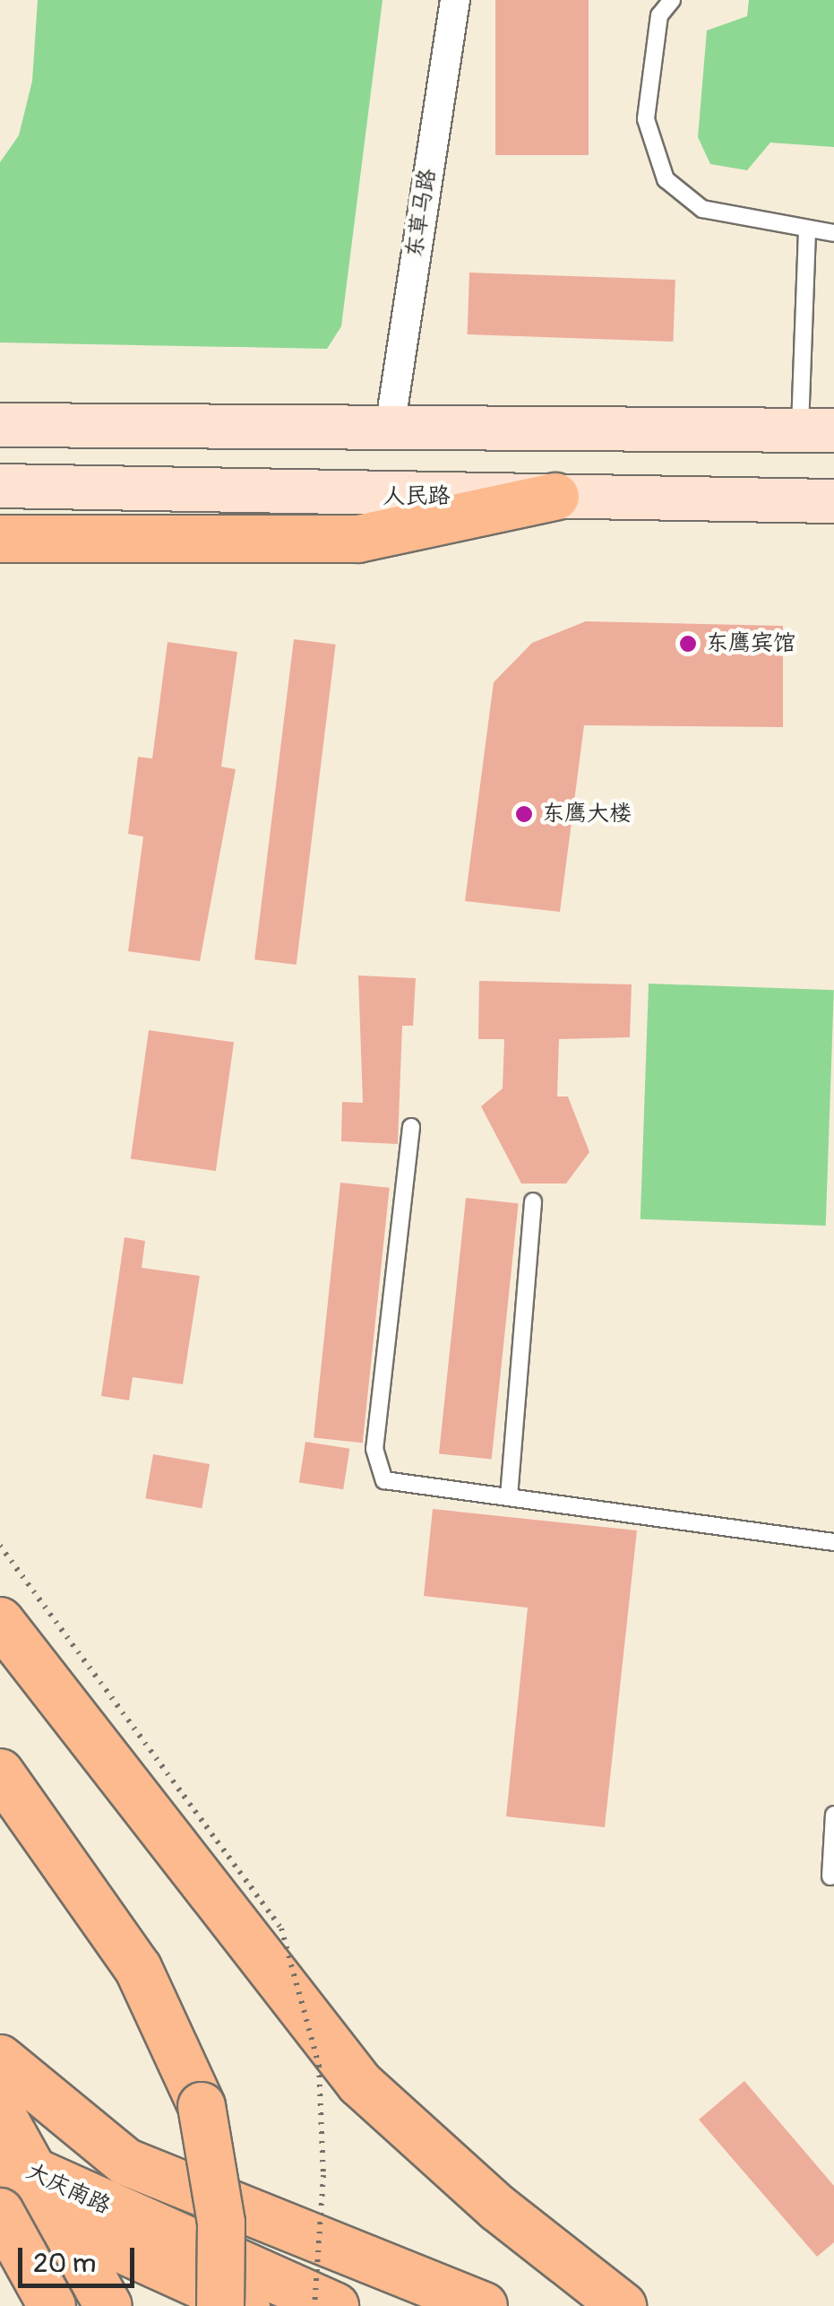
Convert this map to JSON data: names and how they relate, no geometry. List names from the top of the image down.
{
  "streets": {
    "main road": ["人民路", "大庆南路"],
    "street": ["东草马路"]
  },
  "places": ["东鹰宾馆", "东鹰大楼"],
  "scale_bar": "20 m"
}
